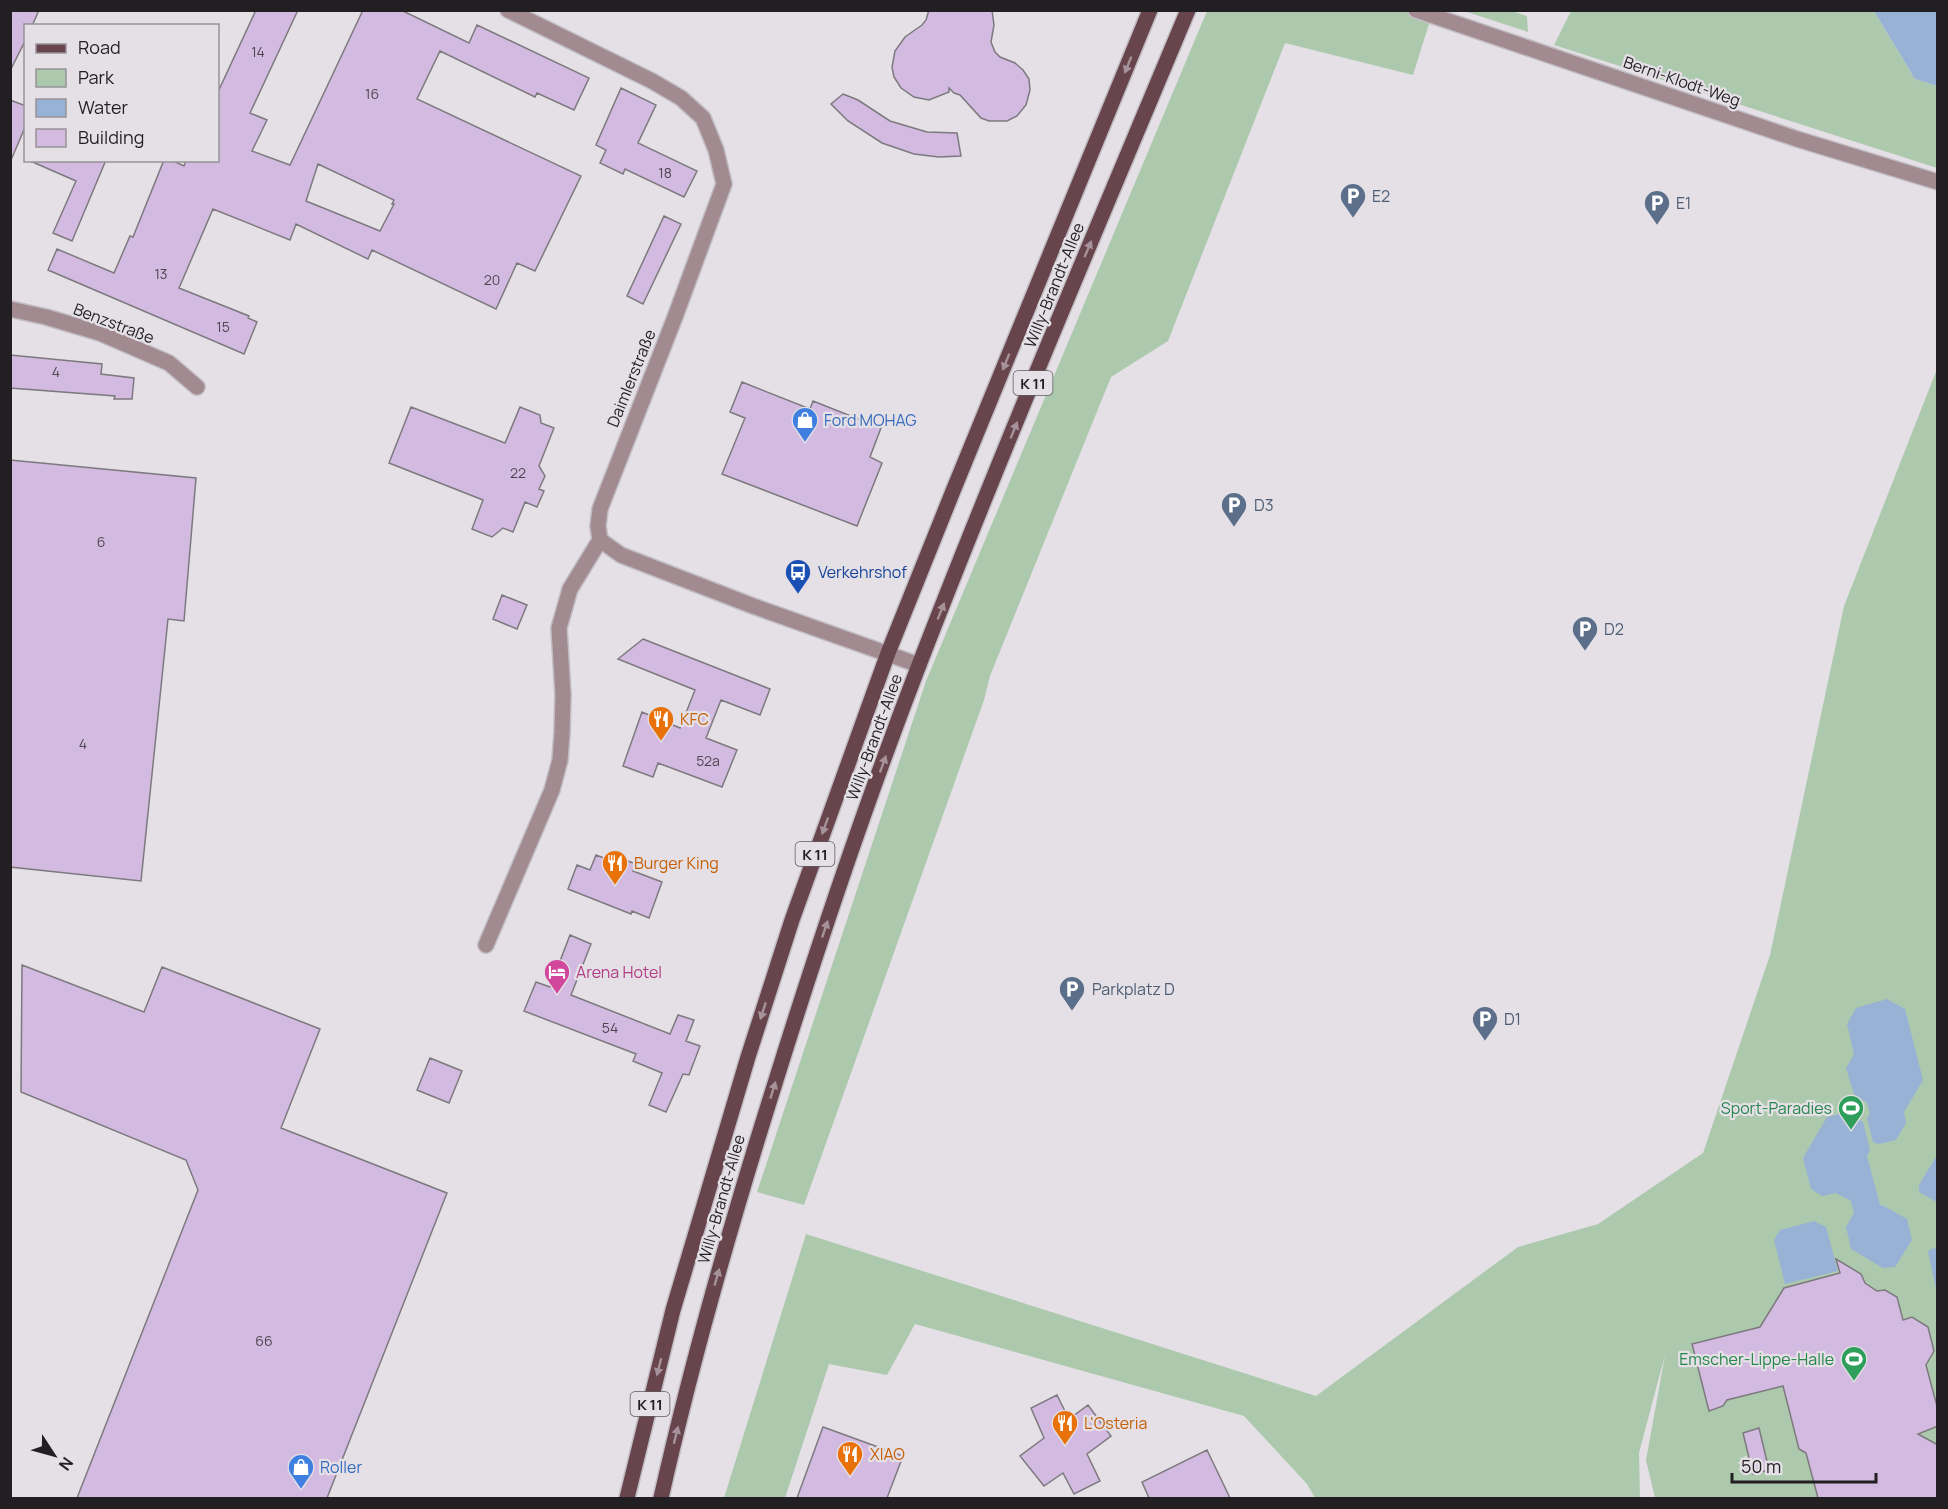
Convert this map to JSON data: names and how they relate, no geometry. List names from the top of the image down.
{
  "streets": {
    "main road": ["Willy-Brandt-Allee", "K 11"],
    "street": ["Berni-Klodt-Weg", "Benzstraße", "Daimlerstraße"]
  },
  "places": {
    "parking": [
      "E2",
      "E1",
      "D3",
      "D2",
      "Parkplatz D",
      "D1"
    ],
    "shop": ["Ford MOHAG", "Roller"],
    "bus stop": ["Verkehrshof"],
    "restaurant": [
      "KFC",
      "Burger King",
      "L'Osteria",
      "XIAO"
    ],
    "hotel": ["Arena Hotel"],
    "sports": ["Sport-Paradies", "Emscher-Lippe-Halle"]
  },
  "house_numbers": [
    "14",
    "16",
    "18",
    "13",
    "20",
    "15",
    "4",
    "22",
    "6",
    "4",
    "52a",
    "54",
    "66"
  ],
  "legend": [
    "Road",
    "Park",
    "Water",
    "Building"
  ],
  "scale_bar": "50 m",
  "north": "bottom right"
}
